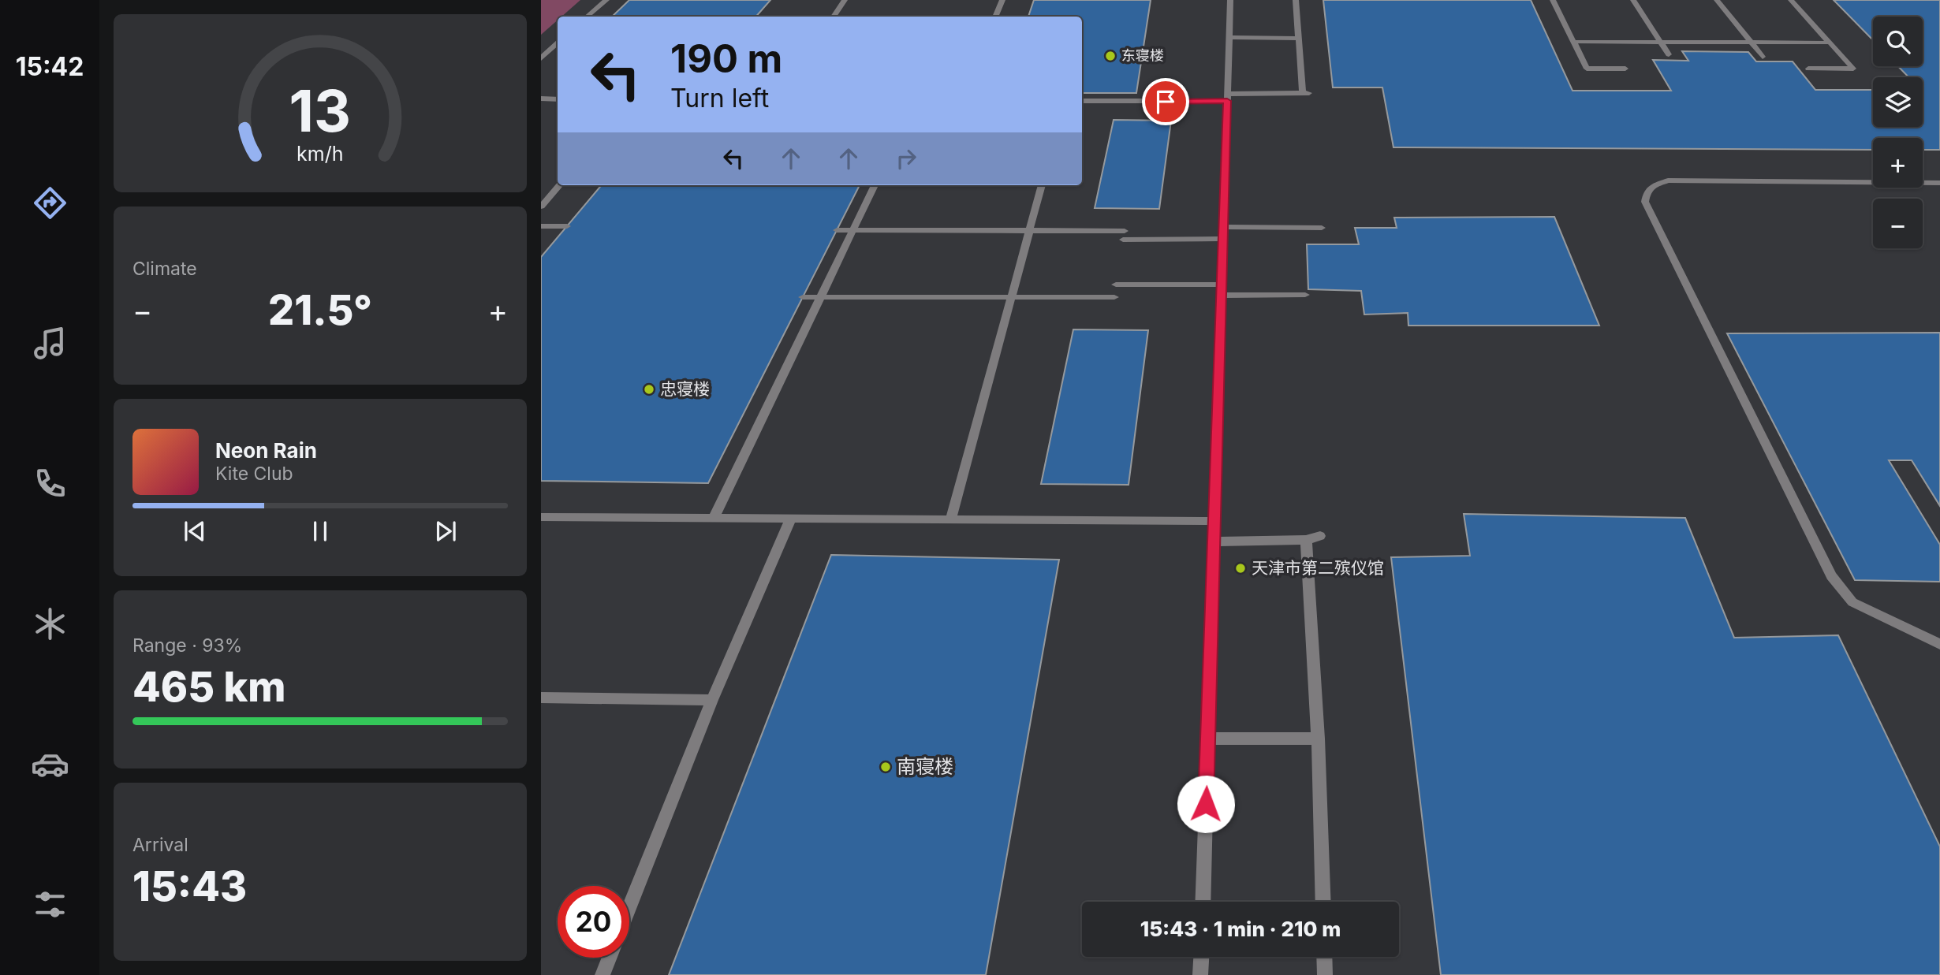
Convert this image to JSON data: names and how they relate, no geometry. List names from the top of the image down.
{
  "places": [
    "东寝楼",
    "忠寝楼",
    "天津市第二殡仪馆",
    "南寝楼"
  ],
  "page": {
    "tabs": "15:42",
    "map_buttons": ["+", "−"],
    "turn": ["190 m", "Turn left"],
    "tile": [
      "Climate",
      ["Range · 93%", "465 km"],
      ["Arrival", "15:43"]
    ],
    "heat": ["−", "21.5°", "+"],
    "song": ["Neon Rain", "Kite Club"],
    "limit": "20",
    "trip": "15:43 · 1 min · 210 m",
    "gauge": ["13", "km/h"]
  }
}
